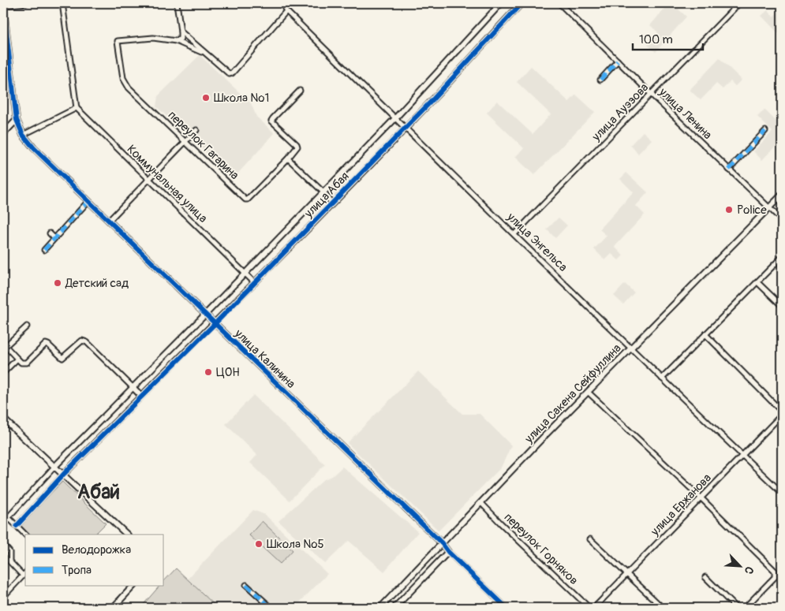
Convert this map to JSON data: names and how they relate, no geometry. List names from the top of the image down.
{
  "streets": {
    "street": [
      "улица Ауэзова",
      "улица Ленина",
      "переулок Гагарина",
      "Коммунальная улица",
      "улица Абая",
      "улица Энгельса",
      "улица Калинина",
      "улица Сакена Сейфуллина",
      "улица Ержанова",
      "переулок Горняков"
    ]
  },
  "crossings": [
    ["улица Ауэзова", "улица Ленина"],
    ["улица Ауэзова", "улица Энгельса"],
    ["улица Ленина", "улица Сакена Сейфуллина"],
    ["Коммунальная улица", "улица Абая"],
    ["улица Абая", "улица Энгельса"],
    ["улица Абая", "улица Калинина"],
    ["улица Энгельса", "улица Сакена Сейфуллина"],
    ["улица Энгельса", "улица Ержанова"],
    ["улица Калинина", "улица Сакена Сейфуллина"],
    ["улица Сакена Сейфуллина", "переулок Горняков"]
  ],
  "districts": ["Абай"],
  "places": [
    "Школа №1",
    "Police",
    "Детский сад",
    "ЦОН",
    "Школа №5"
  ],
  "legend": ["Велодорожка", "Тропа"],
  "scale_bar": "100 m",
  "north": "bottom right"
}
